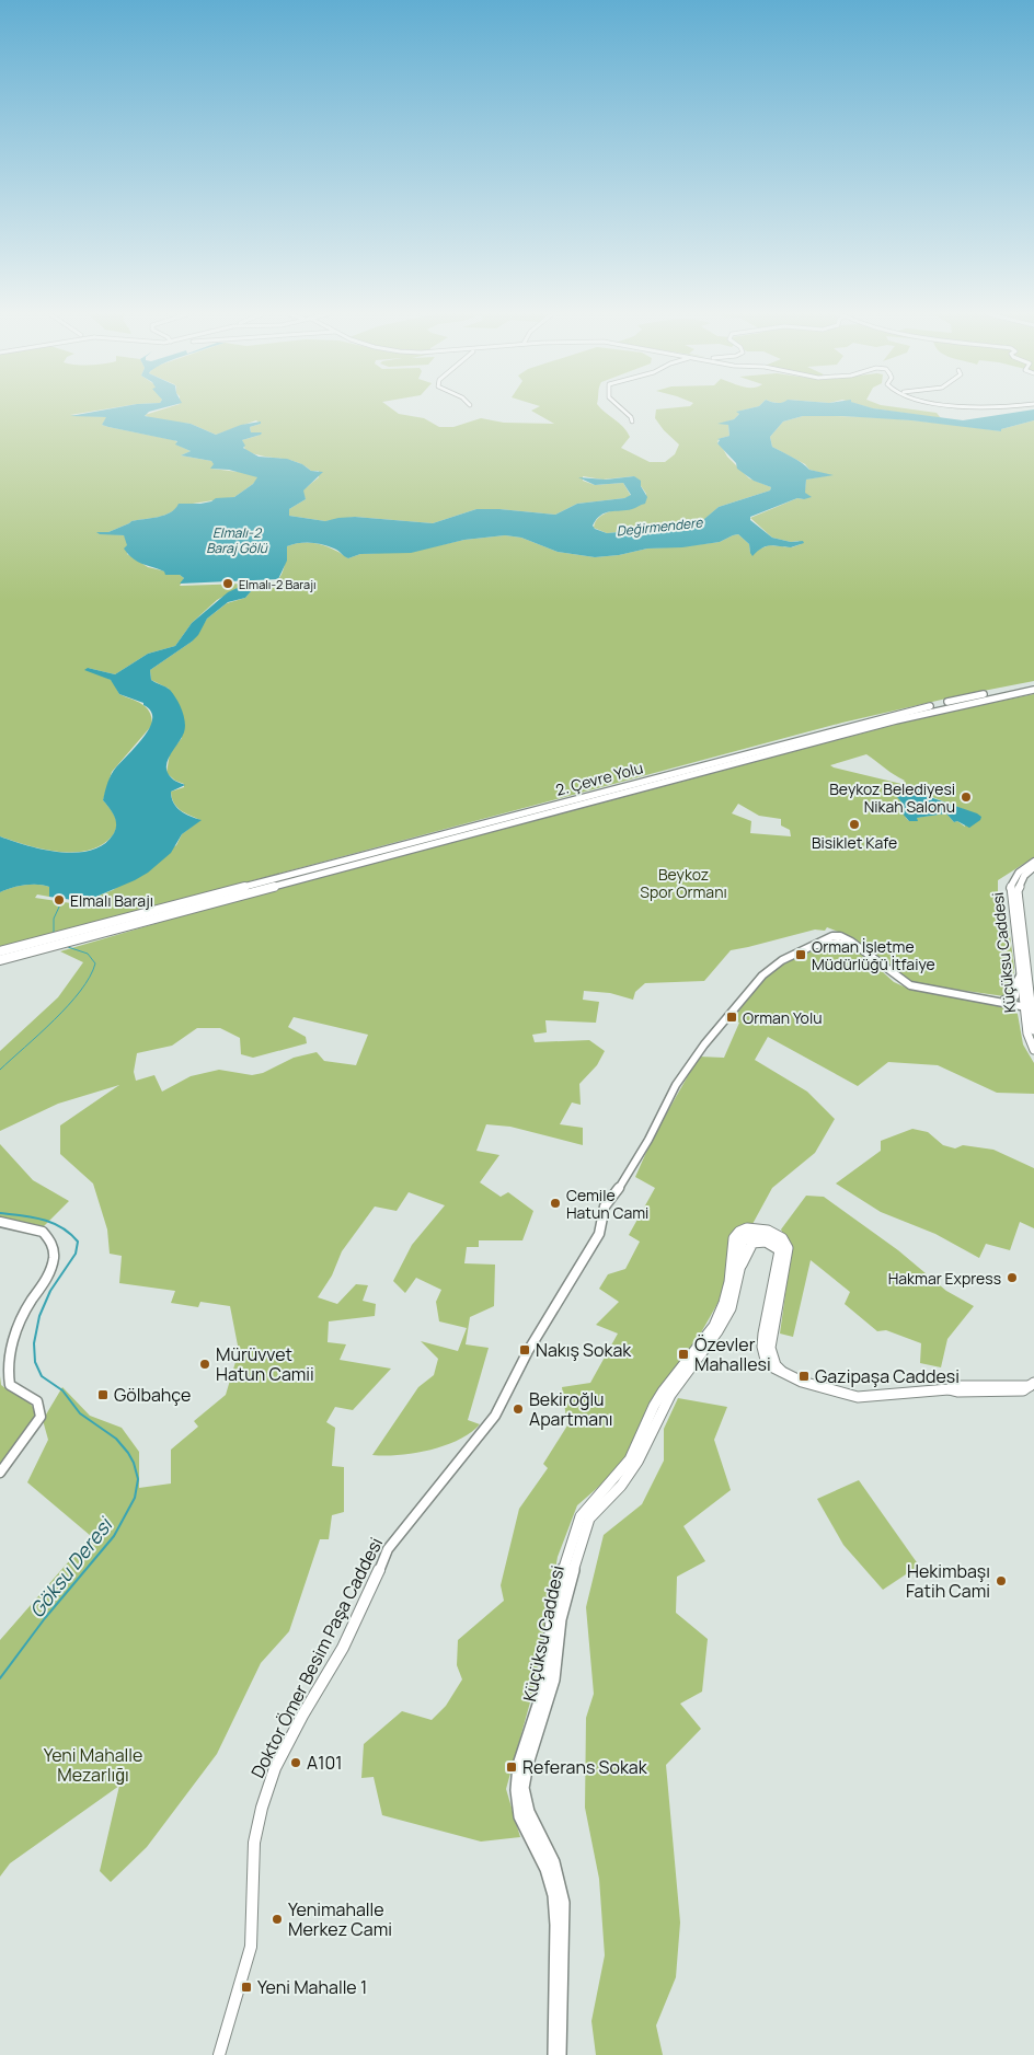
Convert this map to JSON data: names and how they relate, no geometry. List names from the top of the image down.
{
  "streets": {
    "highway": ["2. Çevre Yolu"],
    "main road": ["Küçüksu Caddesi"],
    "street": ["Doktor Ömer Besim Paşa Caddesi"]
  },
  "water": ["Değirmendere", "Elmalı-2 Baraj Gölü", "Göksu Deresi"],
  "parks": ["Beykoz Spor Ormanı", "Yeni Mahalle Mezarlıḡı"],
  "places": {
    "other": [
      "Elmalı-2 Barajı",
      "Beykoz Belediyesi Nikah Salonu",
      "Bisiklet Kafe",
      "Elmalı Barajı",
      "Cemile Hatun Cami",
      "Hakmar Express",
      "Mürüvvet Hatun Camii",
      "Bekiroğlu Apartmanı",
      "Hekimbaşı Fatih Cami",
      "A101",
      "Yenimahalle Merkez Cami"
    ],
    "transit": [
      "Orman İşletme Müdürlüğü İtfaiye",
      "Orman Yolu",
      "Nakış Sokak",
      "Özevler Mahallesi",
      "Gazipaşa Caddesi",
      "Gölbahçe",
      "Referans Sokak",
      "Yeni Mahalle 1"
    ]
  }
}
